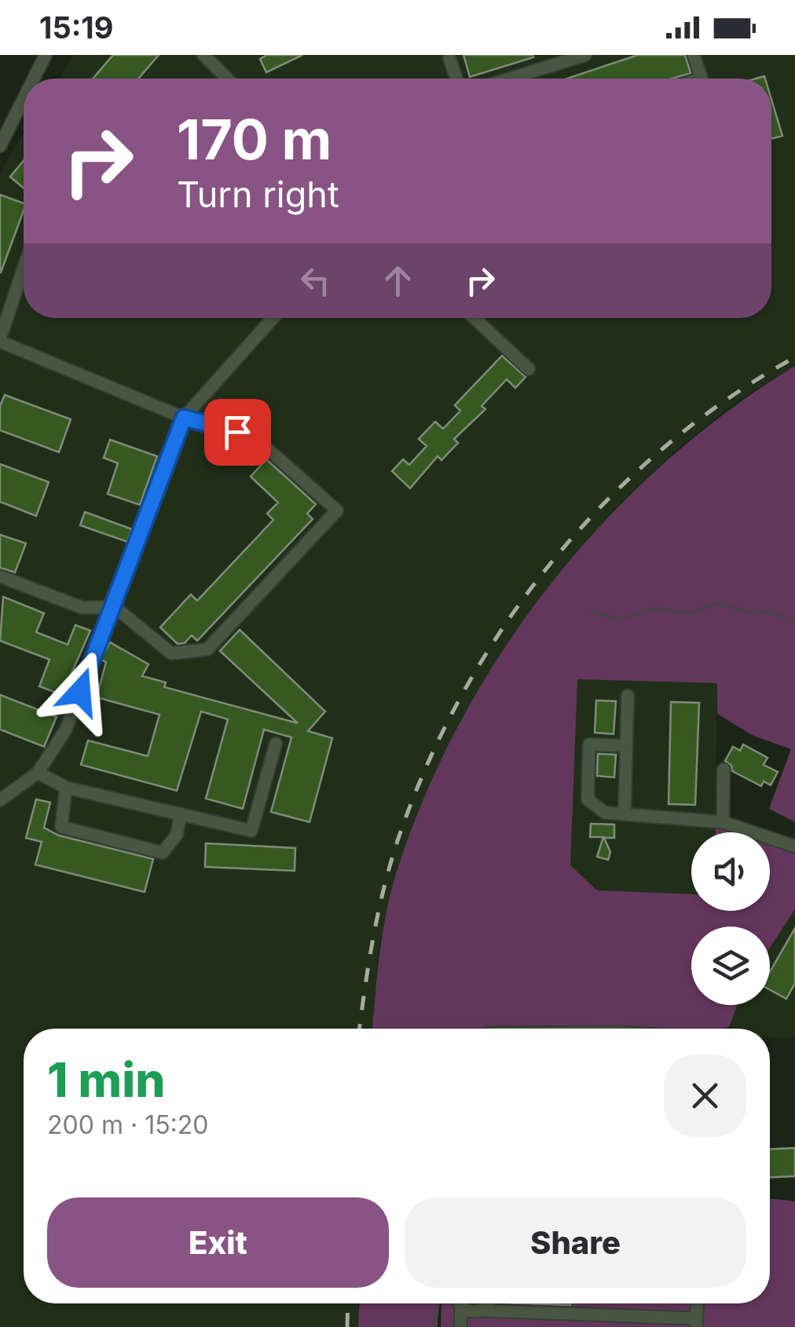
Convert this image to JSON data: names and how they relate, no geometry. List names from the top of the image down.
{
  "page": {
    "status": "15:19",
    "turn": ["170 m", "Turn right"],
    "heading": ["1 min", "200 m · 15:20"],
    "buttons": ["Exit", "Share"]
  }
}
